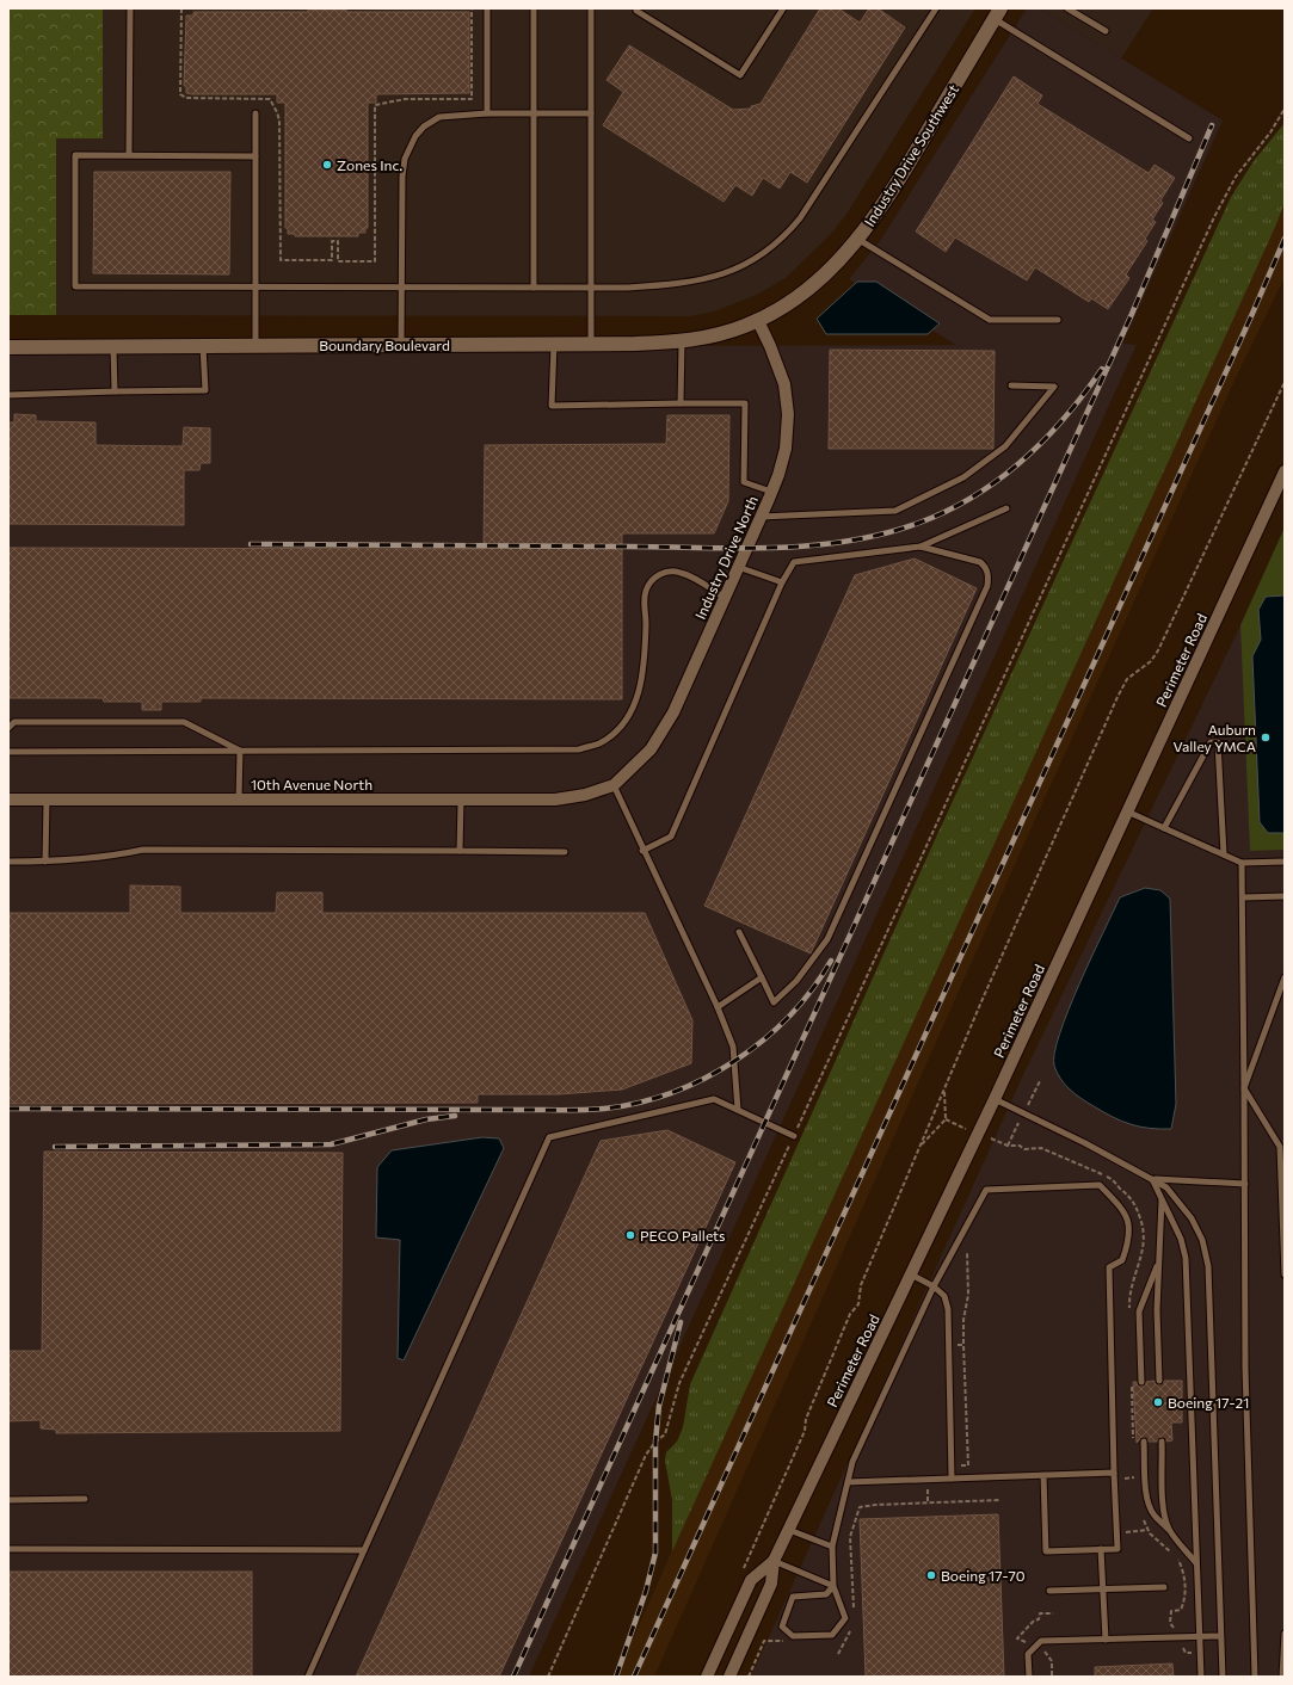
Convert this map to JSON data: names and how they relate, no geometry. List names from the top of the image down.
{
  "streets": {
    "street": [
      "Industry Drive Southwest",
      "Boundary Boulevard",
      "Industry Drive North",
      "Perimeter Road",
      "10th Avenue North"
    ]
  },
  "crossings": [
    ["Industry Drive Southwest", "Boundary Boulevard"],
    ["Industry Drive Southwest", "Industry Drive North"],
    ["Boundary Boulevard", "Industry Drive North"],
    ["Industry Drive North", "10th Avenue North"]
  ],
  "places": [
    "Zones Inc.",
    "Auburn Valley YMCA",
    "PECO Pallets",
    "Boeing 17-21",
    "Boeing 17-70"
  ]
}
